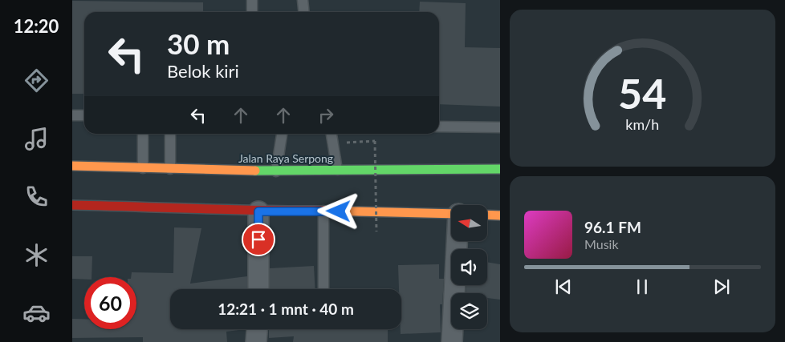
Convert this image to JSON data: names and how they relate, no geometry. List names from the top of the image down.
{
  "streets": {
    "main road": ["Jalan Raya Serpong"]
  },
  "north": "left",
  "page": {
    "tabs": "12:20",
    "turn": ["30 m", "Belok kiri"],
    "song": ["96.1 FM", "Musik"],
    "limit": "60",
    "trip": "12:21 · 1 mnt · 40 m",
    "gauge": ["54", "km/h"]
  }
}
